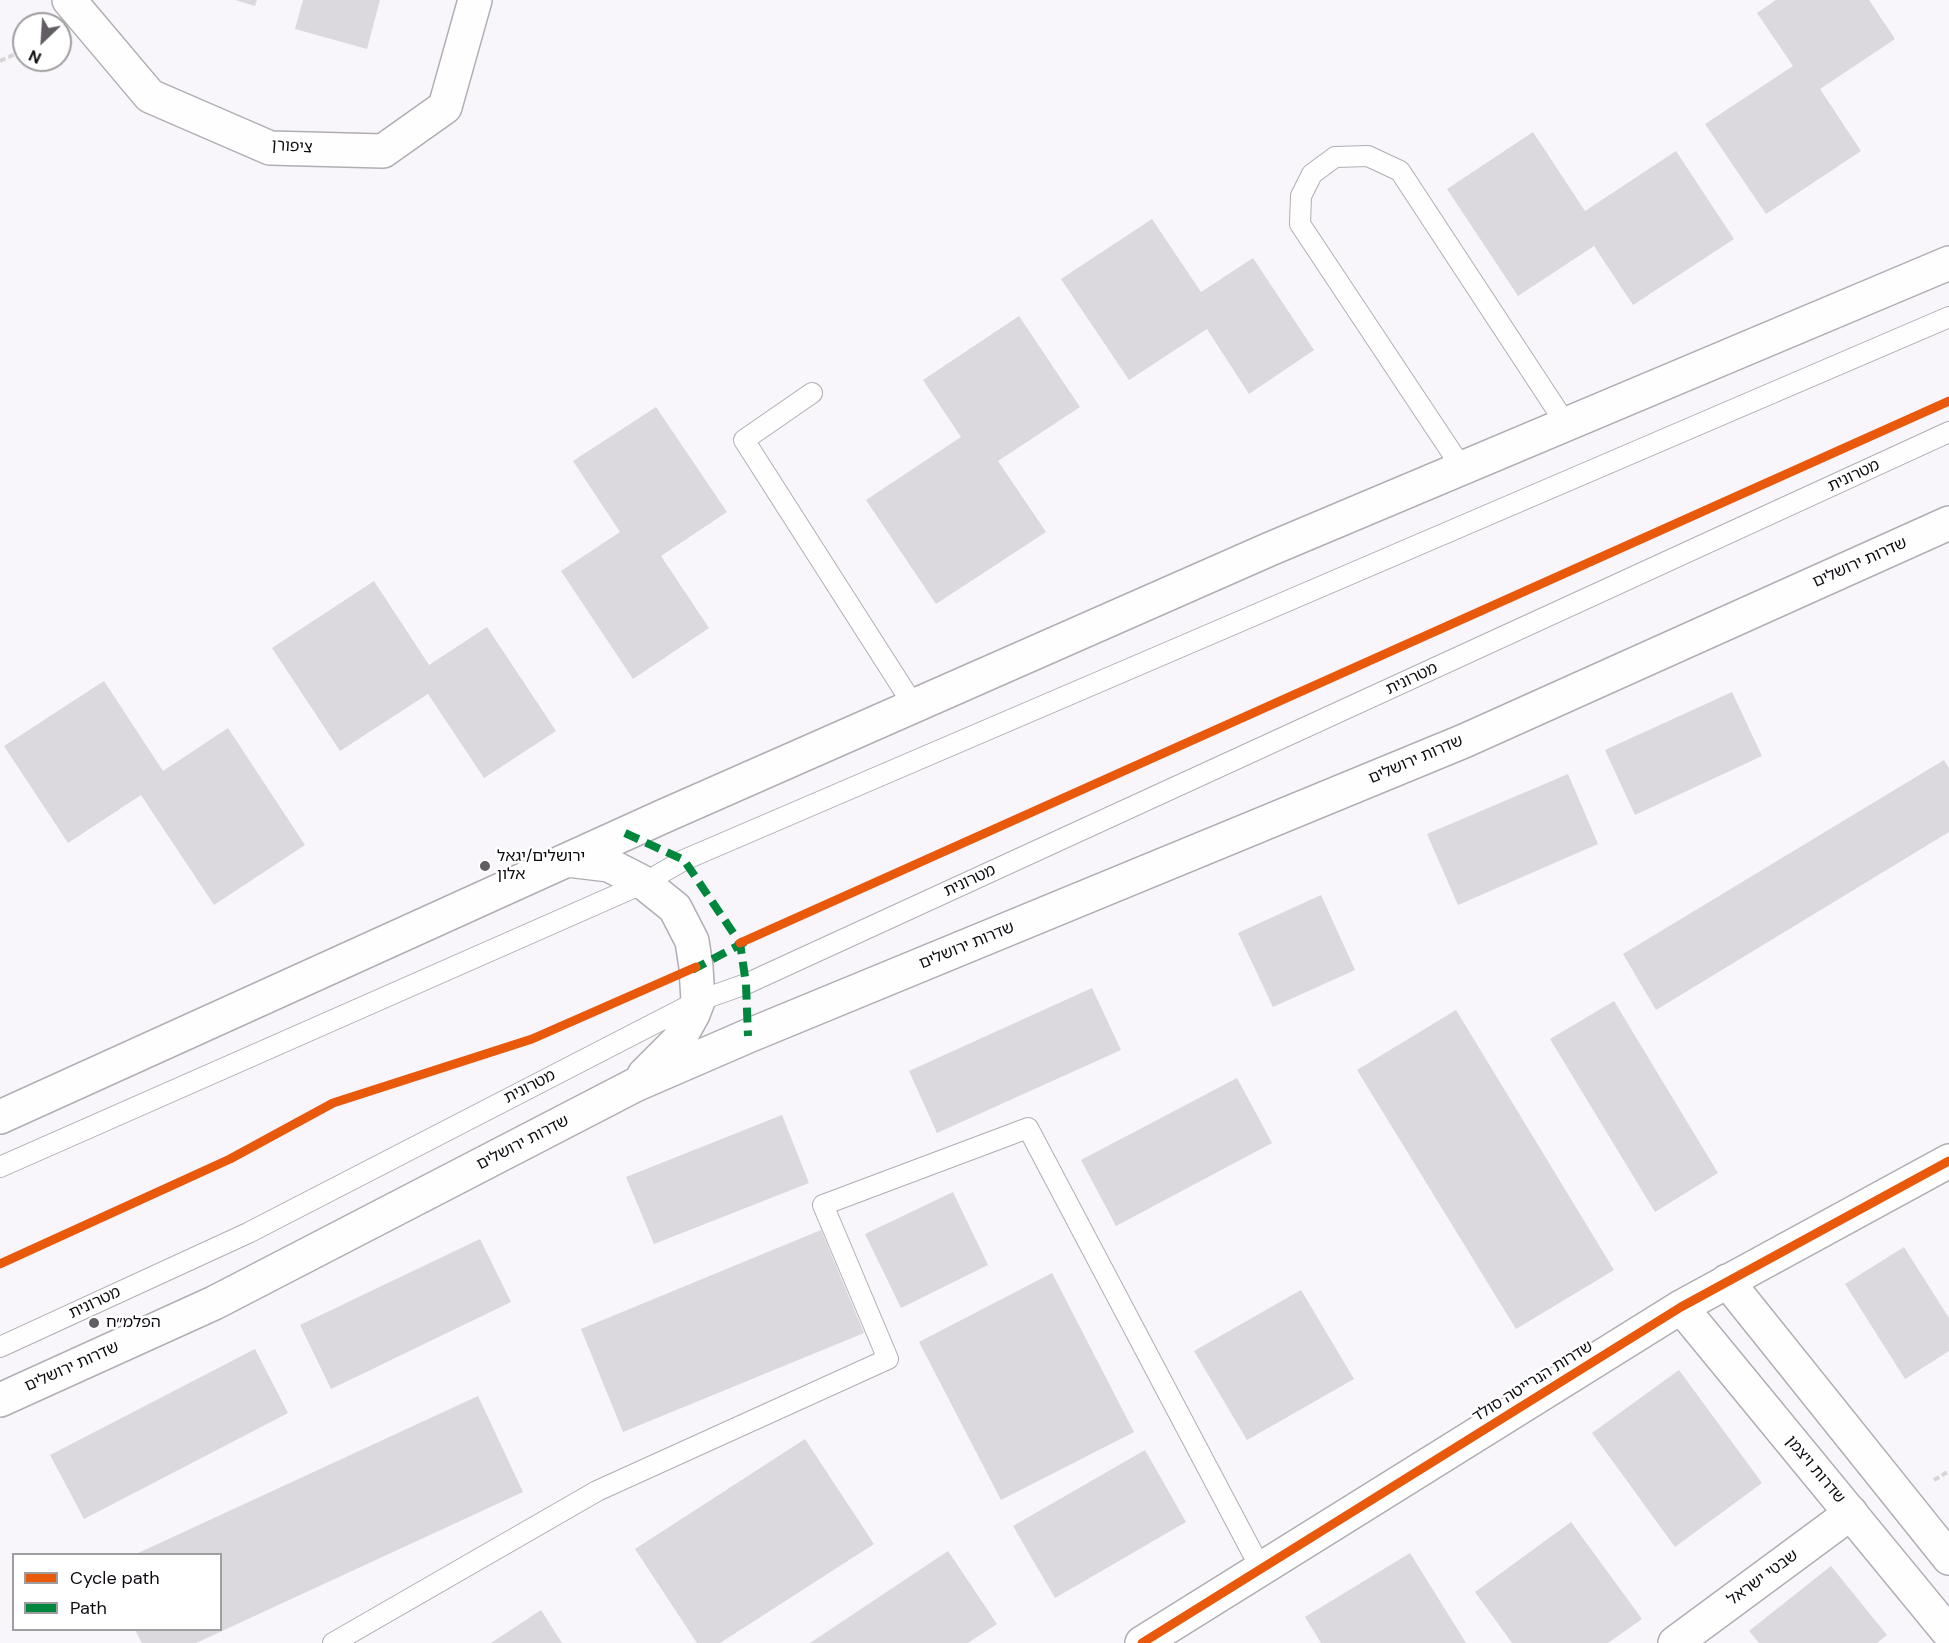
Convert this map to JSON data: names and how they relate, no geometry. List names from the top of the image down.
{
  "streets": {
    "main road": [
      "ציפורן",
      "שדרות ירושלים",
      "שדרות הנרייטה סולד",
      "שדרות ויצמן",
      "שבטי ישראל"
    ],
    "lane": ["מטרונית"]
  },
  "crossings": [
    ["שדרות הנרייטה סולד", "שדרות ויצמן"],
    ["שדרות ויצמן", "שבטי ישראל"]
  ],
  "places": ["ירושלים/יגאל אלון", "הפלמ״ח"],
  "legend": ["Cycle path", "Path"],
  "north": "bottom left"
}
